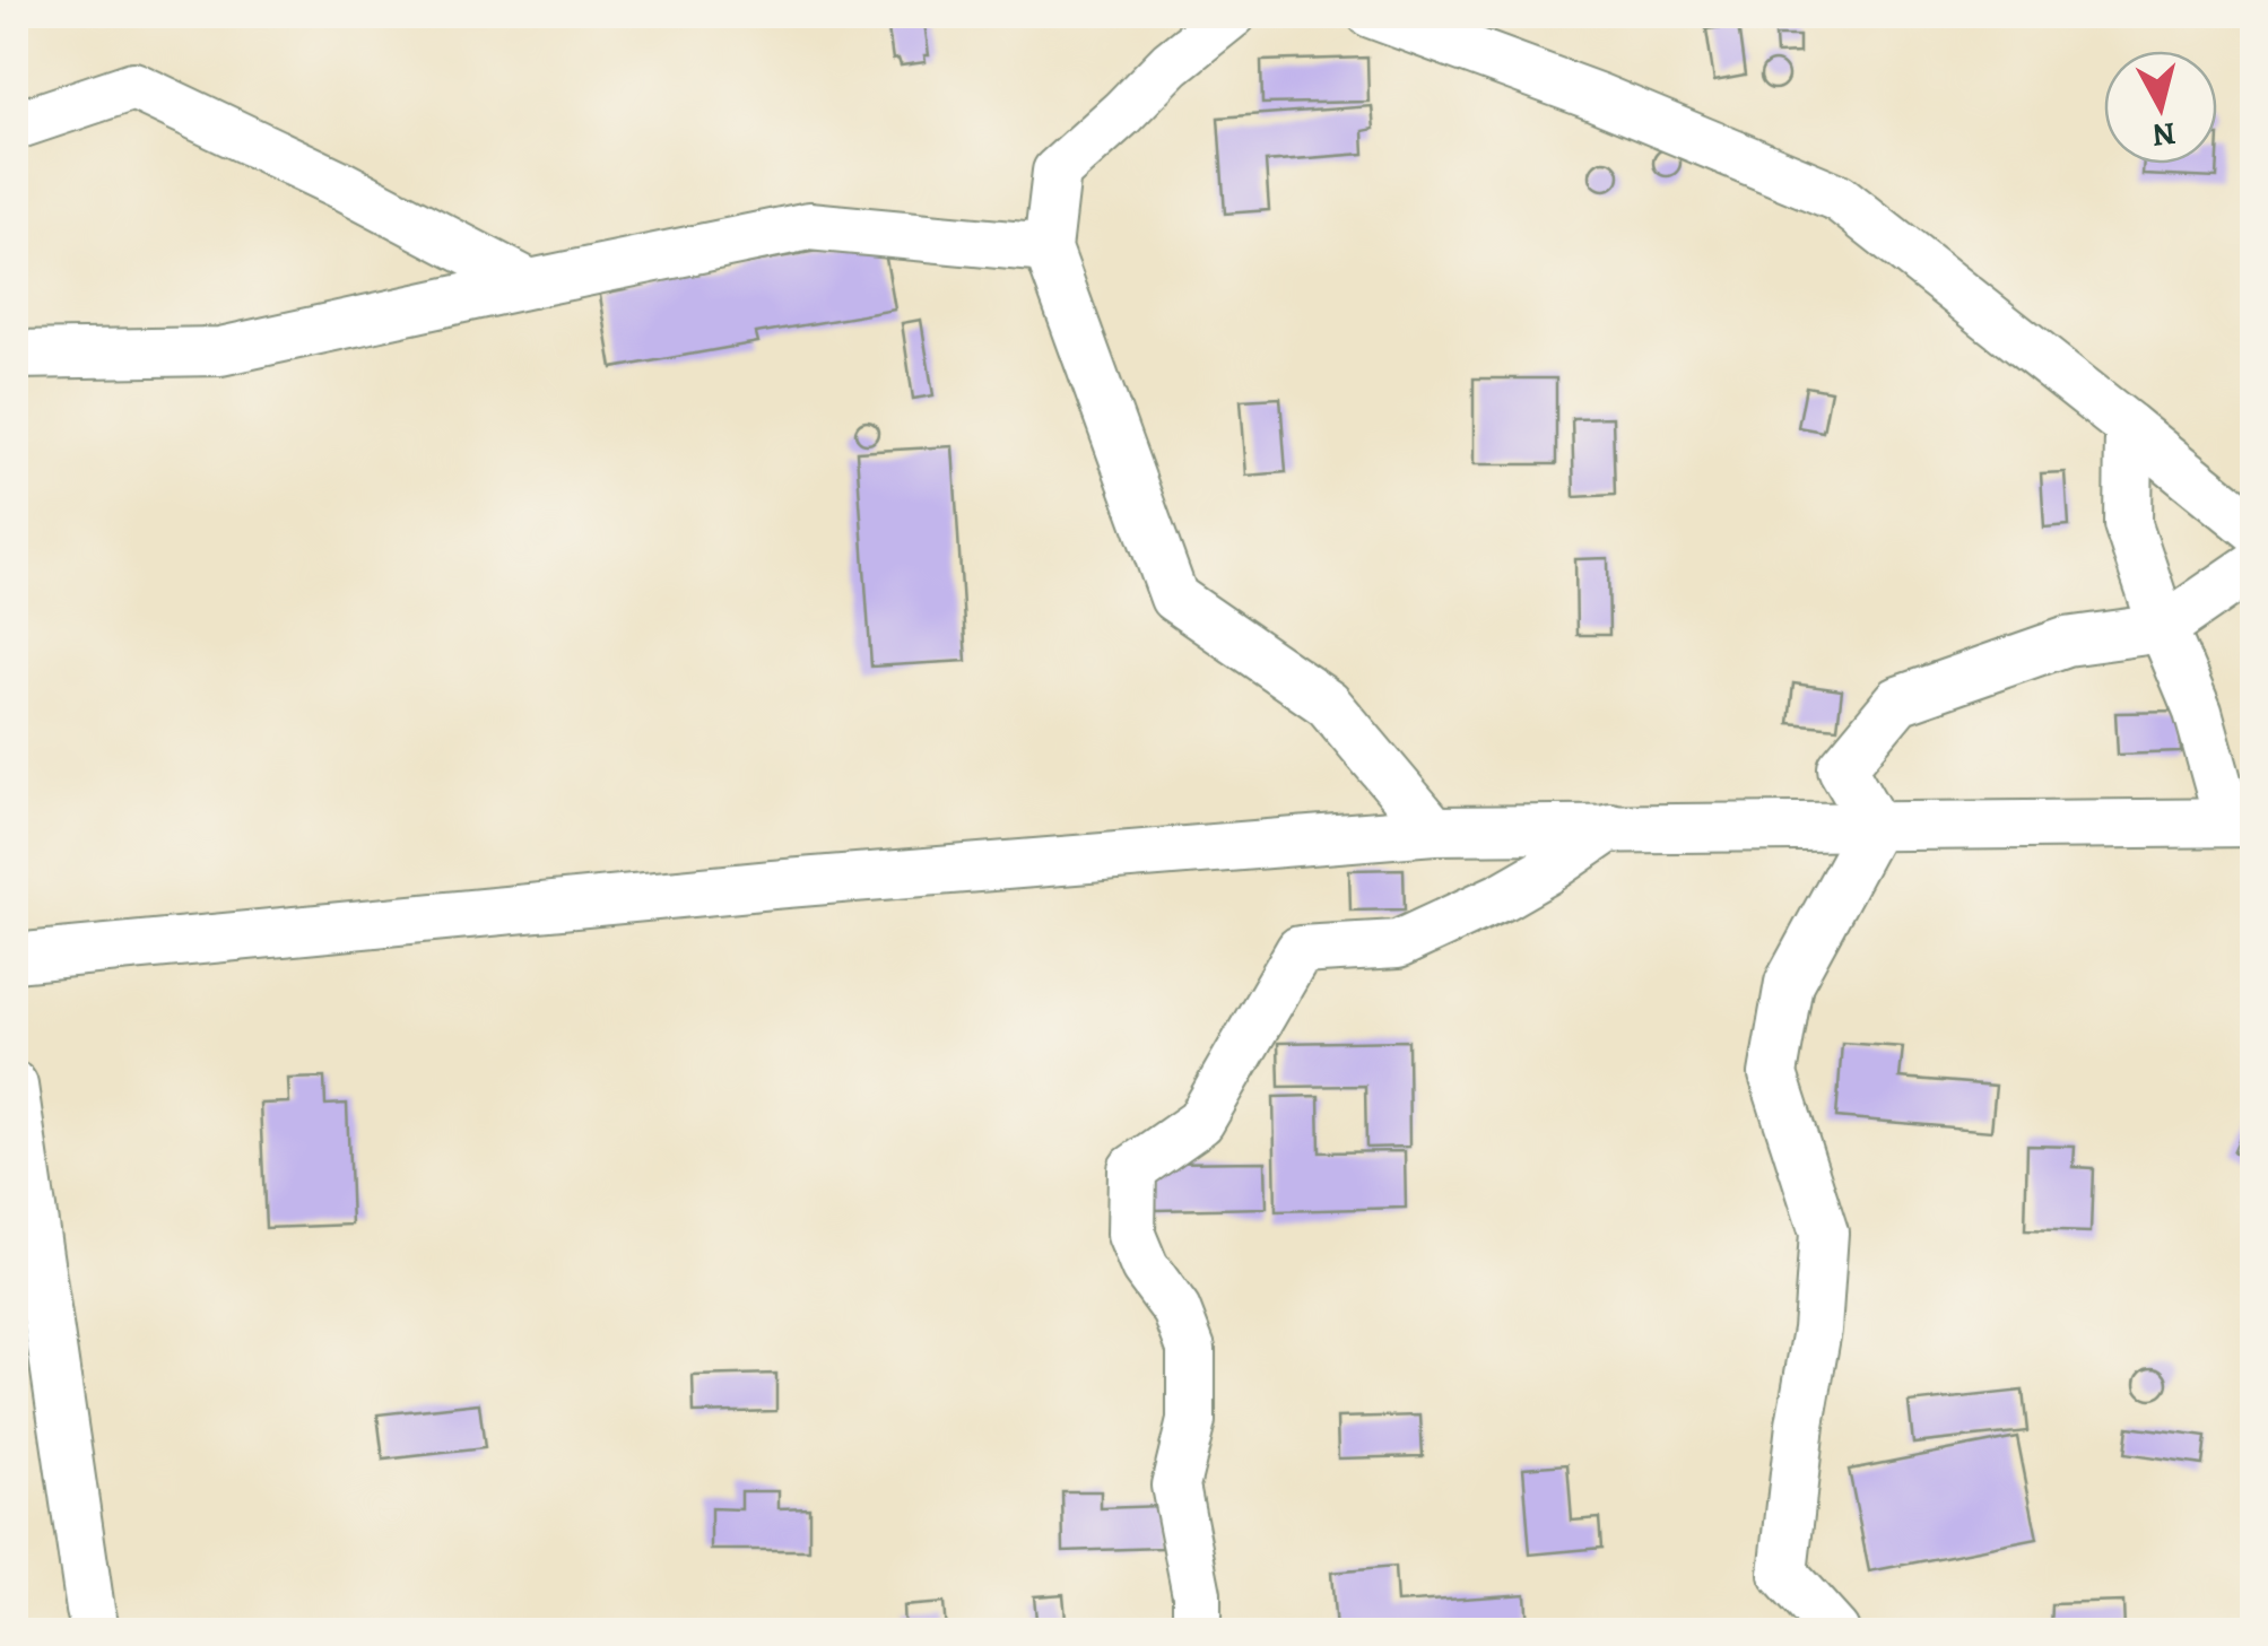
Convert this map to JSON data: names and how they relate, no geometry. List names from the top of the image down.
{
  "north": "bottom"
}
